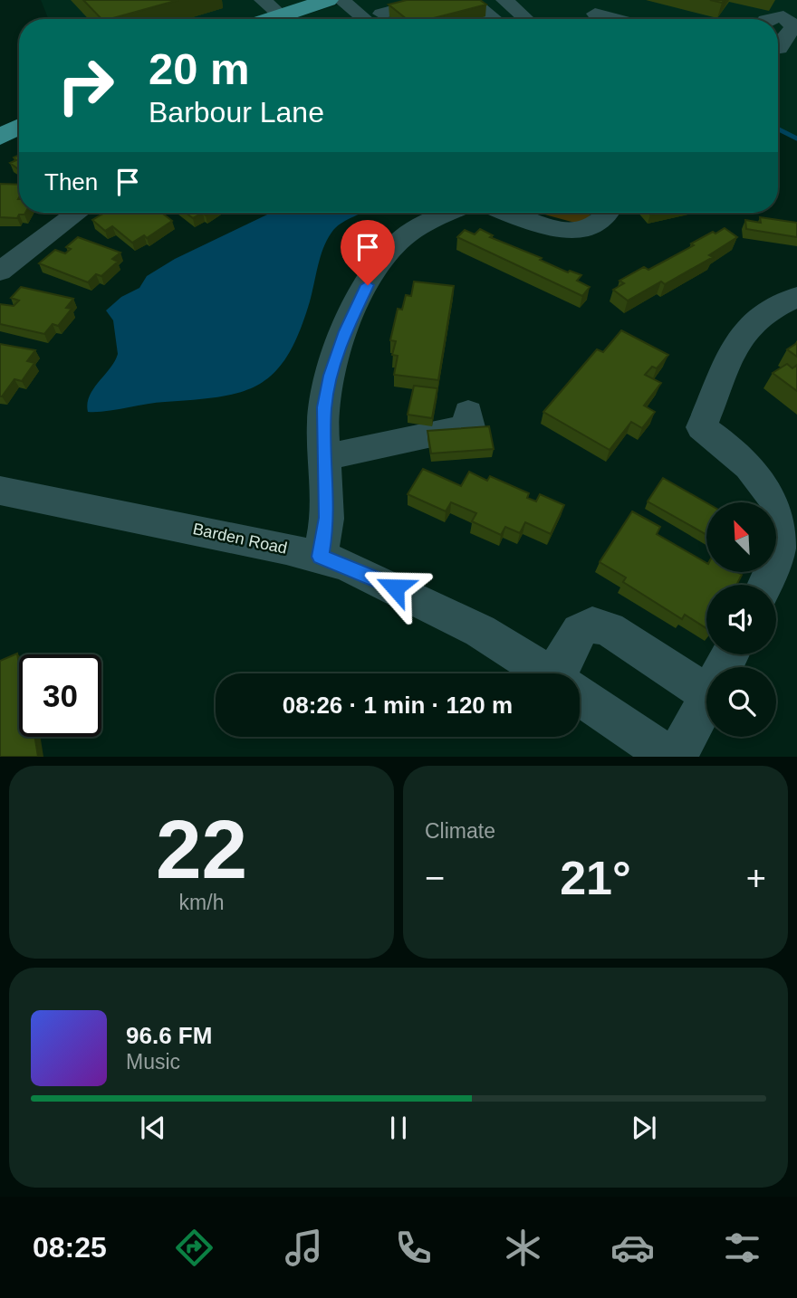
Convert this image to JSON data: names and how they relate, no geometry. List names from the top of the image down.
{
  "streets": {
    "street": ["Barden Road"]
  },
  "north": "top left",
  "page": {
    "turn": ["20 m", "Barbour Lane"],
    "then": "Then",
    "limit": "30",
    "trip": "08:26 · 1 min · 120 m",
    "tile": [
      ["22", "km/h"],
      "Climate"
    ],
    "heat": ["−", "21°", "+"],
    "song": ["96.6 FM", "Music"],
    "tabs": "08:25"
  }
}
